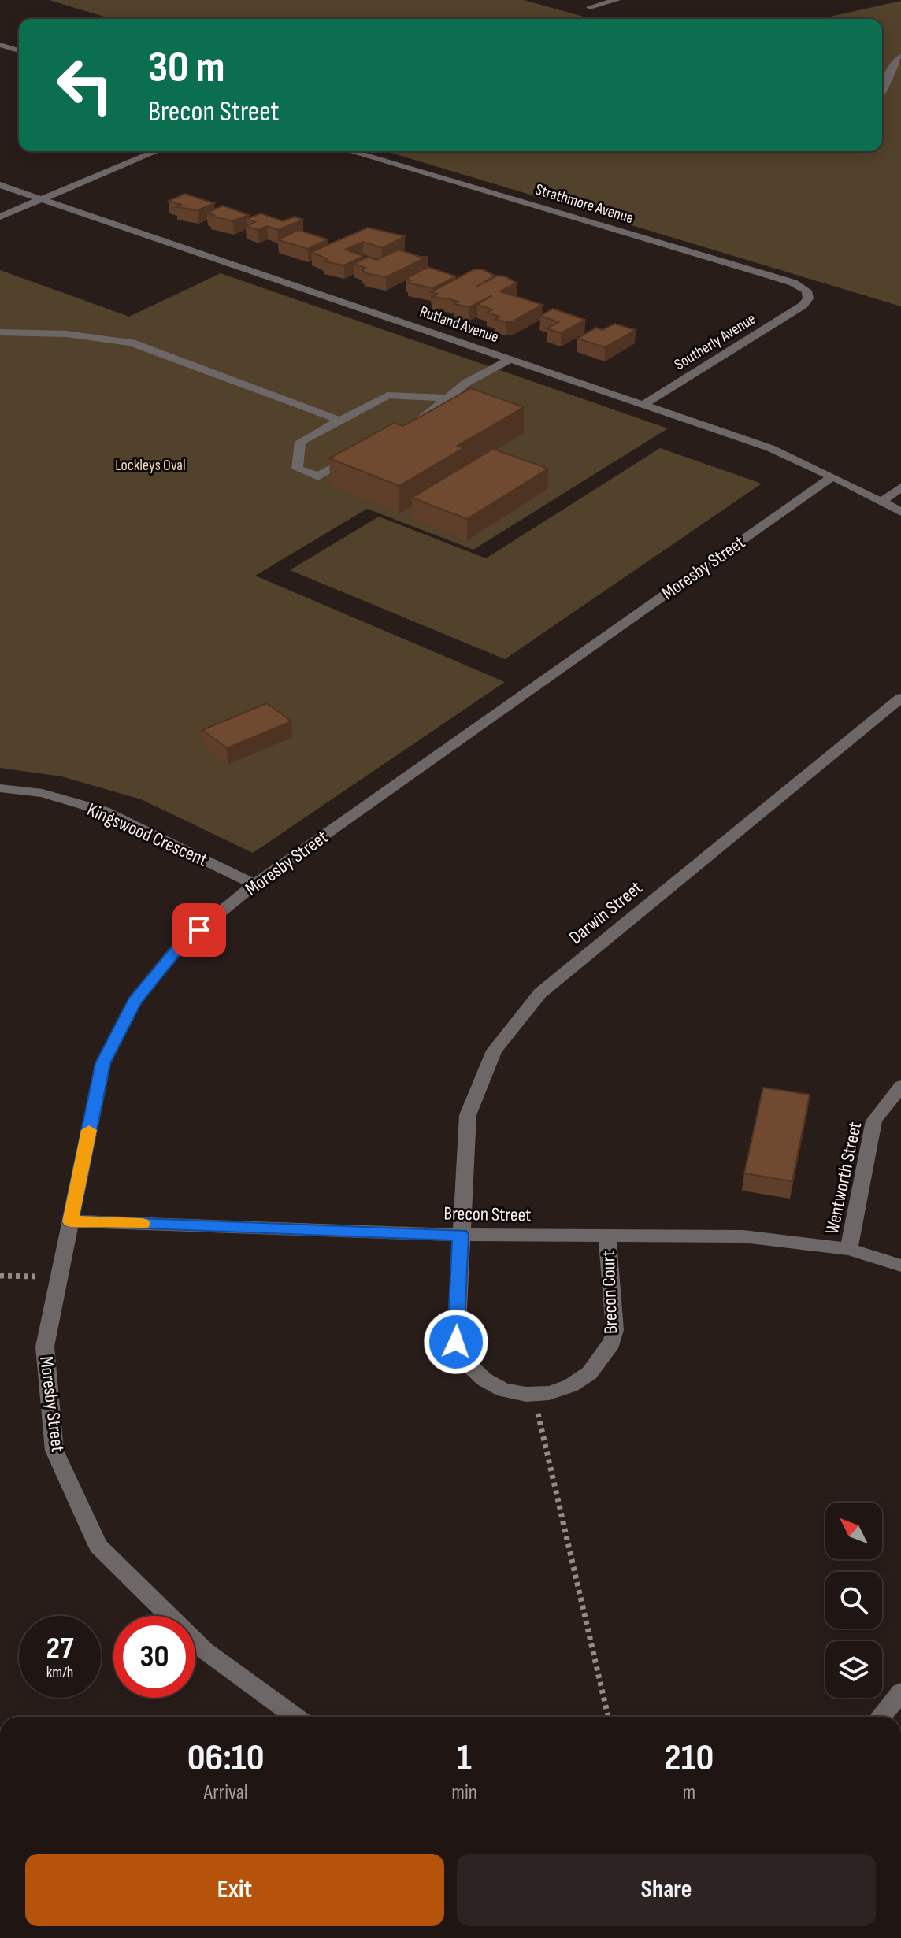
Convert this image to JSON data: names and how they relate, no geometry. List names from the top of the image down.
{
  "streets": {
    "street": [
      "Strathmore Avenue",
      "Rutland Avenue",
      "Southerly Avenue",
      "Moresby Street",
      "Kingswood Crescent",
      "Darwin Street",
      "Wentworth Street",
      "Brecon Street",
      "Brecon Court"
    ]
  },
  "crossings": [
    ["Strathmore Avenue", "Southerly Avenue"],
    ["Rutland Avenue", "Southerly Avenue"],
    ["Rutland Avenue", "Moresby Street"],
    ["Moresby Street", "Kingswood Crescent"],
    ["Moresby Street", "Brecon Street"],
    ["Darwin Street", "Brecon Street"],
    ["Darwin Street", "Brecon Court"],
    ["Wentworth Street", "Brecon Street"],
    ["Brecon Street", "Brecon Court"]
  ],
  "parks": ["Lockleys Oval"],
  "north": "top left",
  "page": {
    "turn": ["30 m", "Brecon Street"],
    "speed": "27 km/h",
    "limit": "30",
    "eta": [
      "06:10",
      "Arrival",
      "1",
      "min",
      "210",
      "m"
    ],
    "buttons": ["Exit", "Share"]
  }
}
